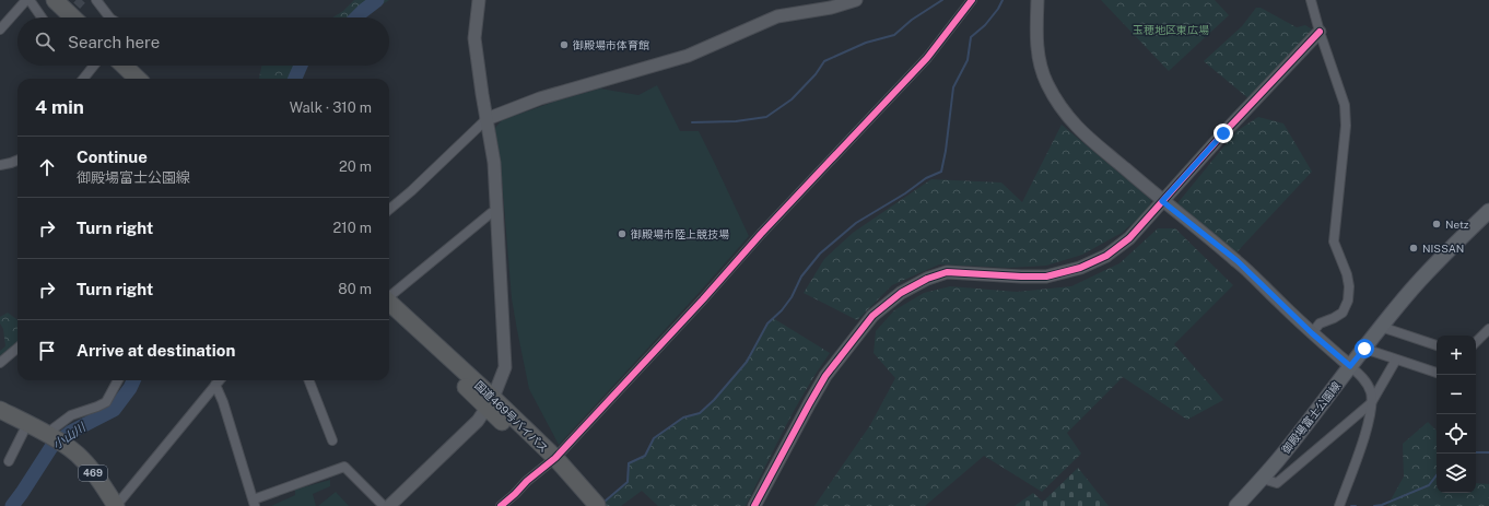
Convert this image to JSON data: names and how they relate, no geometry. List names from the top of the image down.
{
  "streets": {
    "highway": ["国道469号バイパス", "469"],
    "main road": ["御殿場富士公園線"]
  },
  "water": ["小山川"],
  "parks": ["玉穂地区東広場"],
  "places": [
    "御殿場市体育館",
    "Netz",
    "御殿場市陸上競技場",
    "NISSAN"
  ],
  "page": {
    "search": "Search here",
    "heading": ["4 min", "Walk · 310 m"],
    "list": [
      ["Continue", "御殿場富士公園線", "20 m"],
      ["Turn right", "210 m"],
      ["Turn right", "80 m"],
      "Arrive at destination"
    ],
    "map_buttons": ["+", "−"]
  }
}
